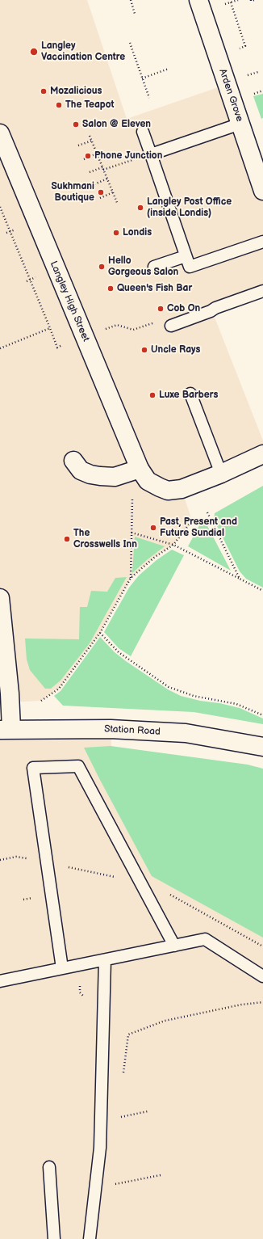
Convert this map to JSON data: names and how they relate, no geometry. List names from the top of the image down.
{
  "streets": {
    "main road": ["Arden Grove", "Langley High Street", "Station Road"]
  },
  "places": [
    "Langley Vaccination Centre",
    "Mozalicious",
    "The Teapot",
    "Salon @ Eleven",
    "Phone Junction",
    "Sukhmani Boutique",
    "Langley Post Office (inside Londis)",
    "Londis",
    "Hello Gorgeous Salon",
    "Queen's Fish Bar",
    "Cob On",
    "Uncle Rays",
    "Luxe Barbers",
    "Past, Present and Future Sundial",
    "The Crosswells Inn"
  ]
}
